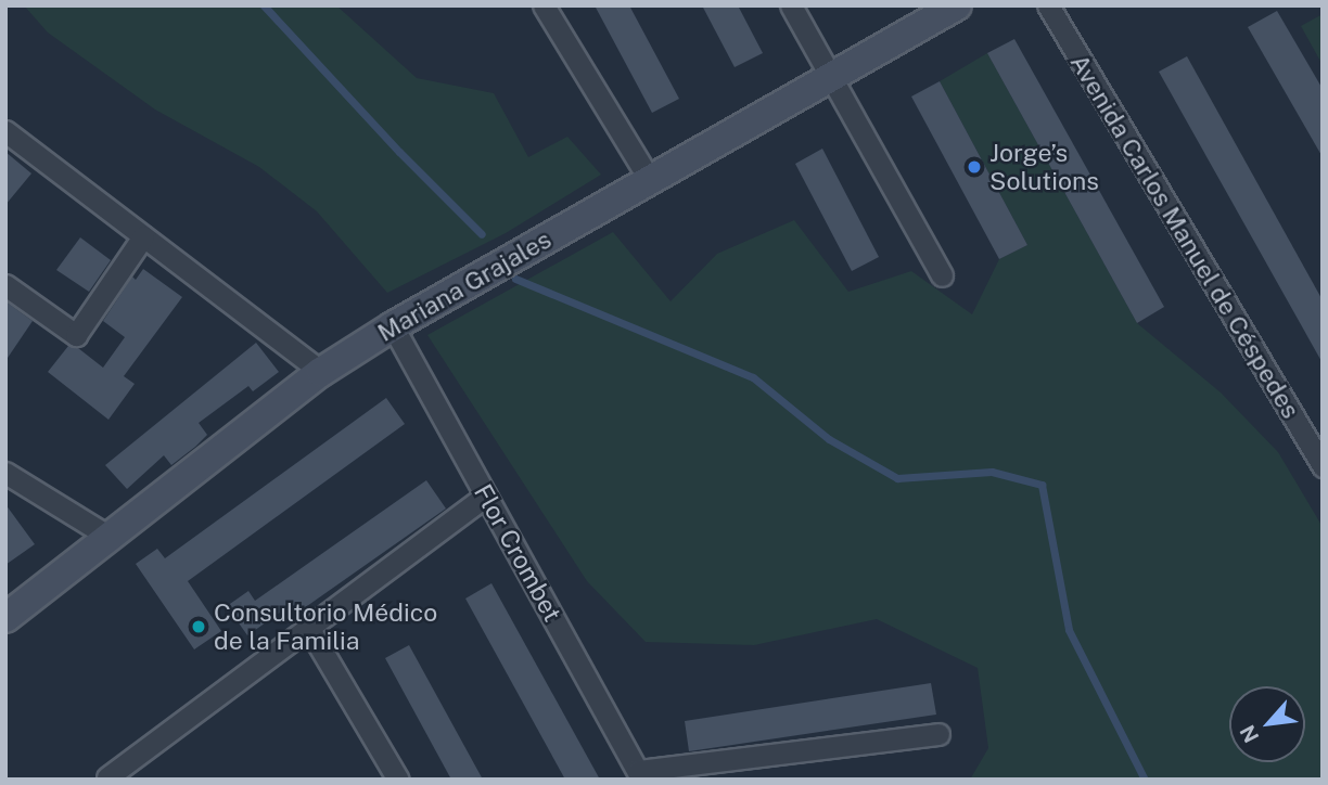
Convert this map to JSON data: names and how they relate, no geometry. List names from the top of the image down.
{
  "streets": {
    "street": ["Avenida Carlos Manuel de Céspedes", "Mariana Grajales", "Flor Crombet"]
  },
  "crossings": [
    ["Mariana Grajales", "Flor Crombet"]
  ],
  "places": ["Jorge’s Solutions", "Consultorio Médico de la Familia"],
  "north": "bottom left"
}
